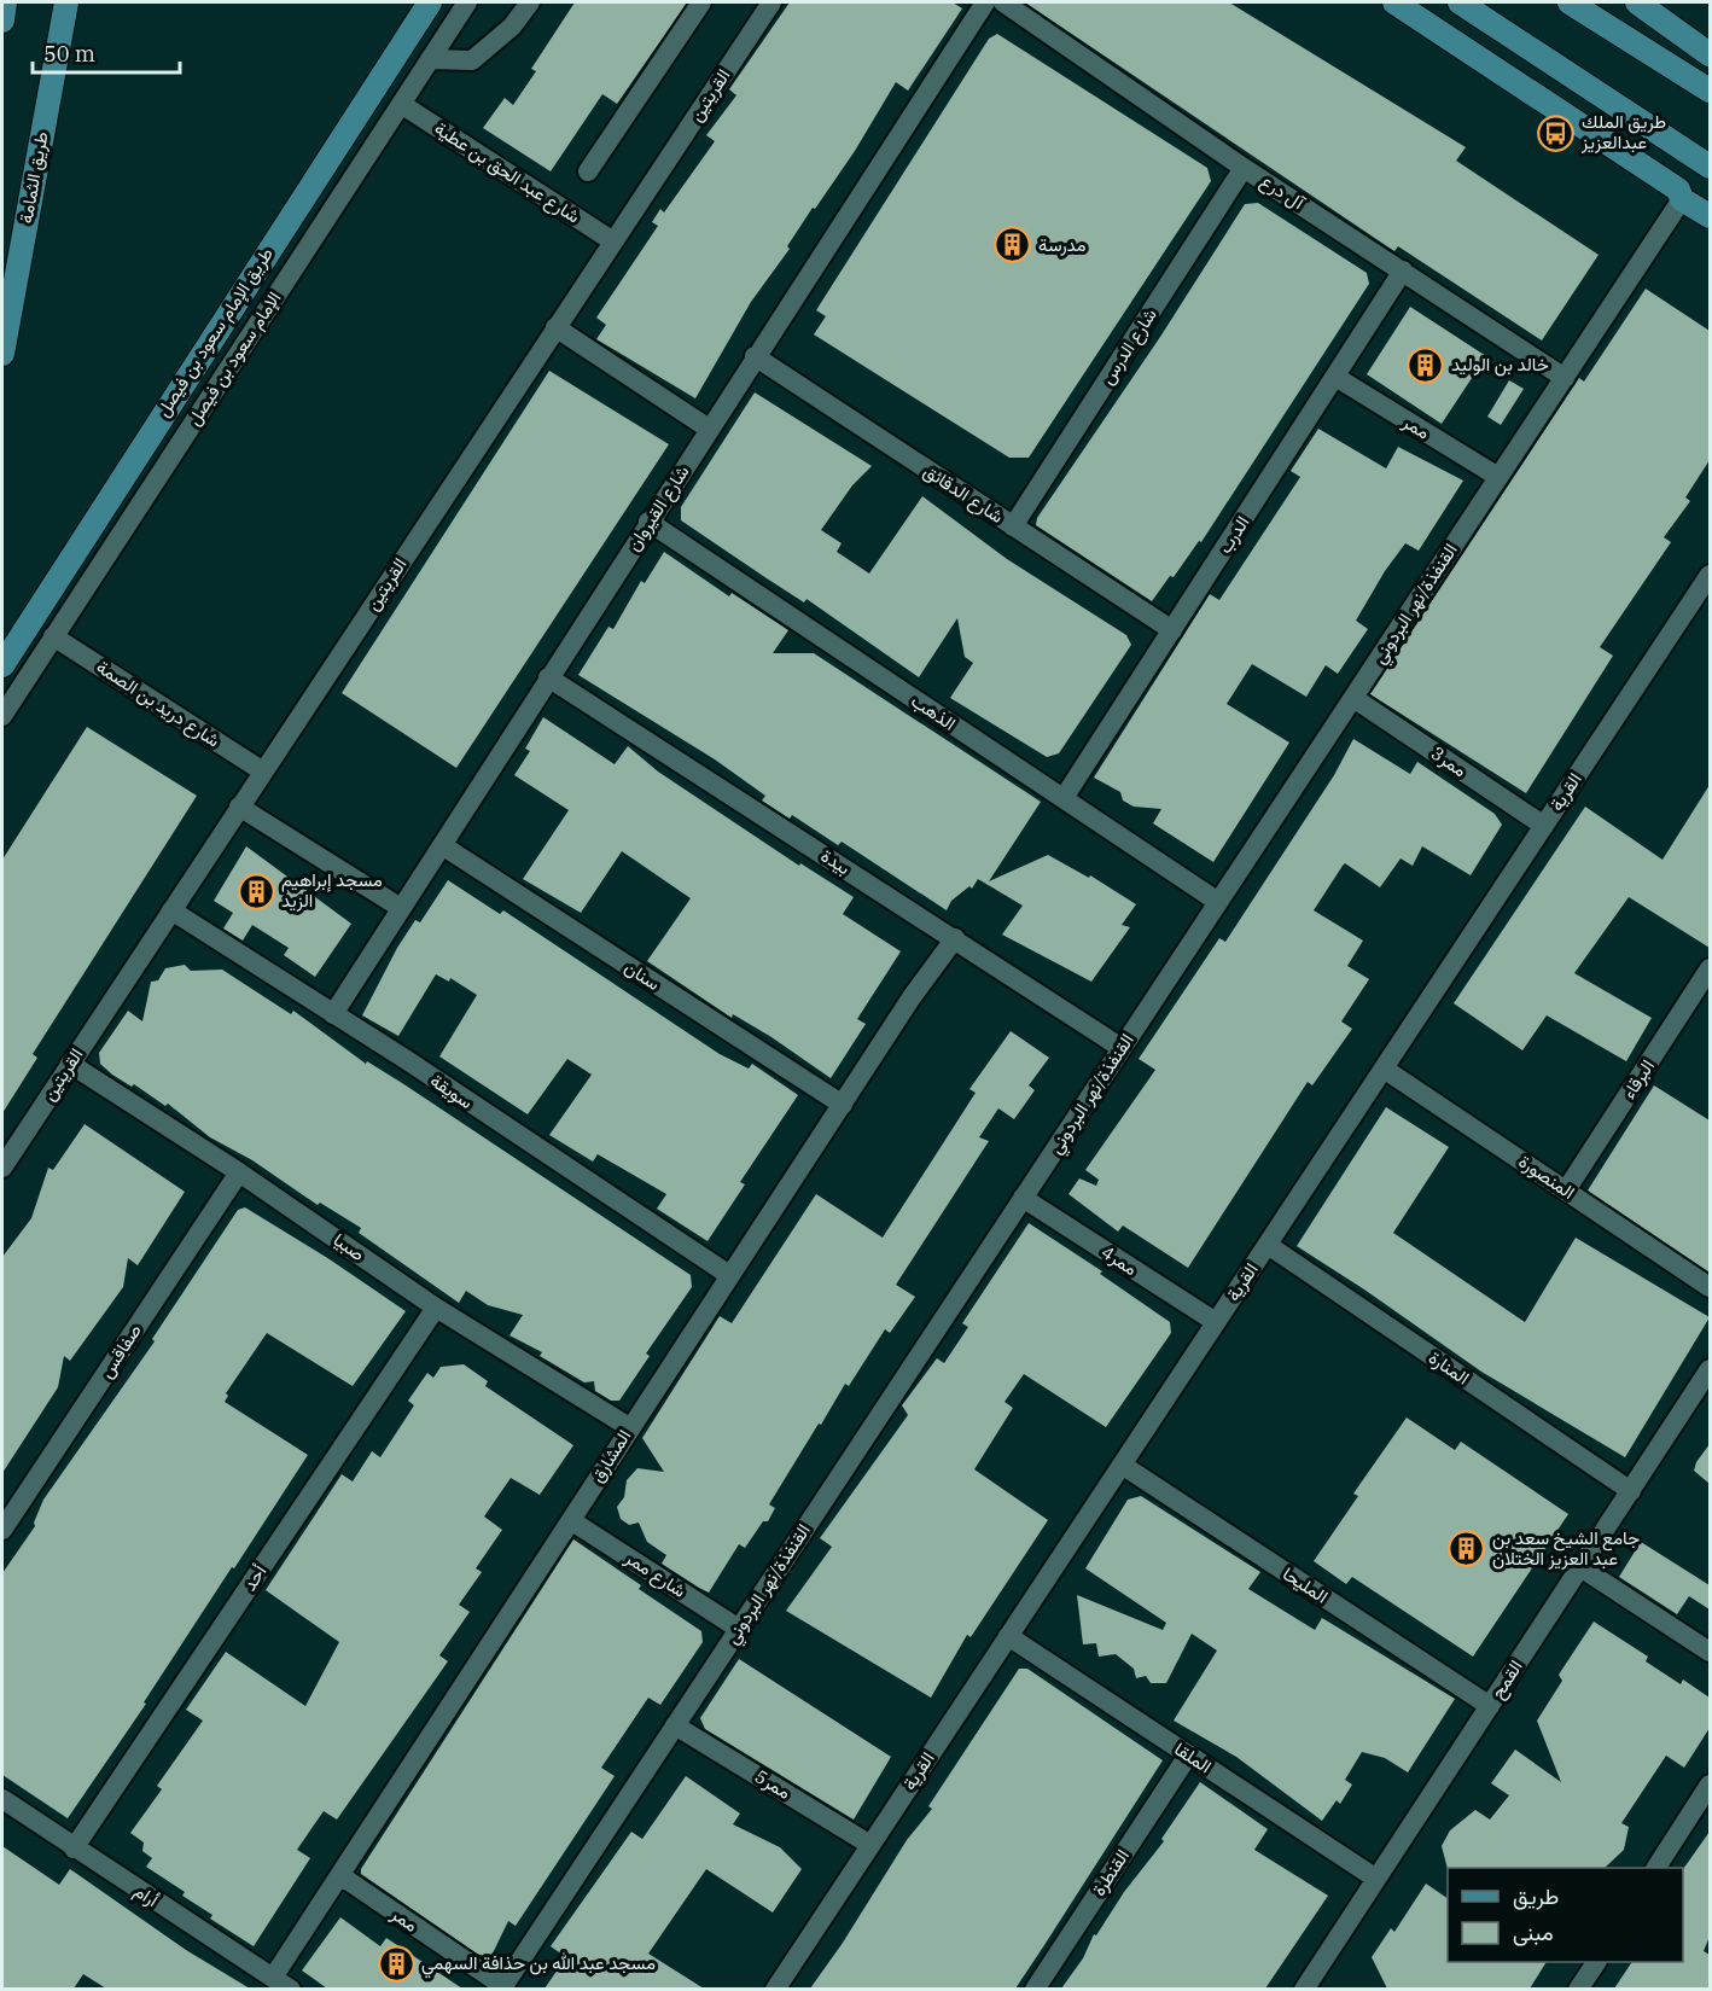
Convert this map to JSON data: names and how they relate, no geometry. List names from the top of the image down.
{
  "streets": {
    "main road": ["طريق الثمامة", "طريق الإمام سعود بن فيصل"],
    "street": [
      "القريتين",
      "شارع عبد الحق بن عطية",
      "آل درع",
      "شارع الدرس",
      "الإمام سعود بن فيصل",
      "ممر",
      "شارع الدقائق",
      "شارع القيروان",
      "الدرب",
      "القنفذة/نهر البردوني",
      "شارع دريد بن الصمة",
      "الذهب",
      "ممر3",
      "القرية",
      "بيدة",
      "سنان",
      "البرقاء",
      "سويقة",
      "المنصورة",
      "صبيا",
      "ممر4",
      "صفاقس",
      "المنارة",
      "المشارق",
      "شارع ممر",
      "أحد",
      "المليحا",
      "القمح",
      "الملقا",
      "ممر5",
      "القنطرة",
      "أرام"
    ]
  },
  "crossings": [
    ["القريتين", "شارع عبد الحق بن عطية"],
    ["القريتين", "شارع دريد بن الصمة"],
    ["القريتين", "سويقة"],
    ["القريتين", "صبيا"],
    ["شارع عبد الحق بن عطية", "الإمام سعود بن فيصل"],
    ["آل درع", "شارع الدرس"],
    ["آل درع", "الدرب"],
    ["آل درع", "القنفذة/نهر البردوني"],
    ["شارع الدرس", "شارع الدقائق"],
    ["الإمام سعود بن فيصل", "شارع دريد بن الصمة"],
    ["ممر", "الدرب"],
    ["ممر", "القنفذة/نهر البردوني"],
    ["ممر", "المشارق"],
    ["شارع الدقائق", "شارع القيروان"],
    ["شارع الدقائق", "الدرب"],
    ["شارع القيروان", "الذهب"],
    ["شارع القيروان", "بيدة"],
    ["شارع القيروان", "سنان"],
    ["شارع القيروان", "سويقة"],
    ["الدرب", "الذهب"],
    ["القنفذة/نهر البردوني", "الذهب"],
    ["القنفذة/نهر البردوني", "ممر3"],
    ["القنفذة/نهر البردوني", "بيدة"],
    ["القنفذة/نهر البردوني", "ممر4"],
    ["القنفذة/نهر البردوني", "شارع ممر"],
    ["القنفذة/نهر البردوني", "ممر5"],
    ["ممر3", "القرية"],
    ["القرية", "المنصورة"],
    ["القرية", "ممر4"],
    ["القرية", "المنارة"],
    ["القرية", "المليحا"],
    ["القرية", "الملقا"],
    ["القرية", "ممر5"],
    ["بيدة", "المشارق"],
    ["سنان", "المشارق"],
    ["البرقاء", "المنصورة"],
    ["سويقة", "المشارق"],
    ["صبيا", "صفاقس"],
    ["صبيا", "المشارق"],
    ["صبيا", "أحد"],
    ["المنارة", "القمح"],
    ["المشارق", "شارع ممر"],
    ["المشارق", "أرام"],
    ["أحد", "أرام"],
    ["المليحا", "القمح"],
    ["القمح", "الملقا"],
    ["الملقا", "القنطرة"]
  ],
  "places": {
    "bus stop": ["طريق الملك عبدالعزيز"],
    "building": [
      "مدرسة",
      "خالد بن الوليد",
      "مسجد إبراهيم الزيد",
      "جامع الشيخ سعد بن عبد العزيز الختلان",
      "مسجد عبد الله بن حذافة السهمي"
    ]
  },
  "legend": ["طريق", "مبنى"],
  "scale_bar": "50 m"
}
